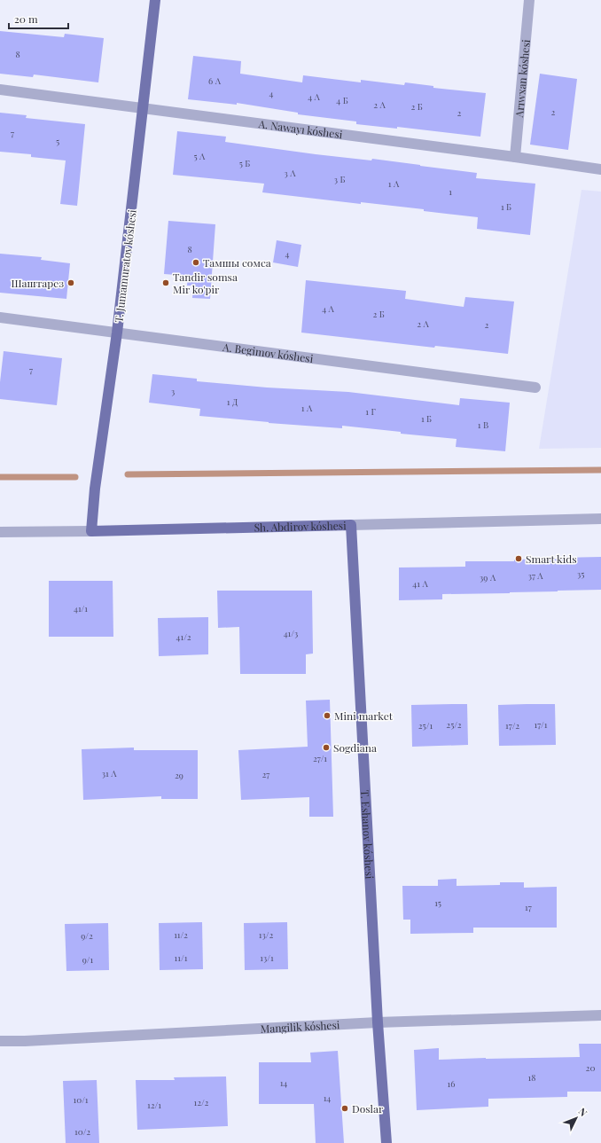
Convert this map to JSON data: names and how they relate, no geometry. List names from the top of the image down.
{
  "streets": {
    "main road": ["T. Jumamuratov kóshesi", "Sh. Abdirov kóshesi", "T. Eshanov kóshesi"],
    "street": [
      "Arıwxan kóshesi",
      "A. Nawayı kóshesi",
      "A. Begimov kóshesi",
      "Mangilik kóshesi"
    ]
  },
  "crossings": [
    ["Arıwxan kóshesi", "A. Nawayı kóshesi"],
    ["A. Nawayı kóshesi", "T. Jumamuratov kóshesi"],
    ["T. Jumamuratov kóshesi", "A. Begimov kóshesi"],
    ["T. Jumamuratov kóshesi", "Sh. Abdirov kóshesi"],
    ["Sh. Abdirov kóshesi", "T. Eshanov kóshesi"],
    ["T. Eshanov kóshesi", "Mangilik kóshesi"]
  ],
  "places": [
    "Тамшы сомса",
    "Шаштарез",
    "Tandir somsa Mir ko'pir",
    "Smart kids",
    "Mini market",
    "Sogdiana",
    "Doslar"
  ],
  "house_numbers": [
    "8",
    "6 А",
    "4",
    "4 А",
    "4 Б",
    "2 А",
    "2 Б",
    "2",
    "2",
    "7",
    "5",
    "5 А",
    "5 Б",
    "3 А",
    "3 Б",
    "1 А",
    "1",
    "1 Б",
    "8",
    "4",
    "4 А",
    "2 Б",
    "2 А",
    "2",
    "7",
    "3",
    "1 Д",
    "1 А",
    "1 Г",
    "1 Б",
    "1 В",
    "35",
    "37 А",
    "39 А",
    "41 А",
    "41/1",
    "41/3",
    "41/2",
    "25/2",
    "17/1",
    "25/1",
    "17/2",
    "27/1",
    "31 А",
    "27",
    "29",
    "15",
    "17",
    "11/2",
    "13/2",
    "9/2",
    "11/1",
    "13/1",
    "9/1",
    "20",
    "18",
    "14",
    "16",
    "14",
    "10/1",
    "12/2",
    "12/1",
    "10/2"
  ],
  "scale_bar": "20 m",
  "north": "top right"
}
